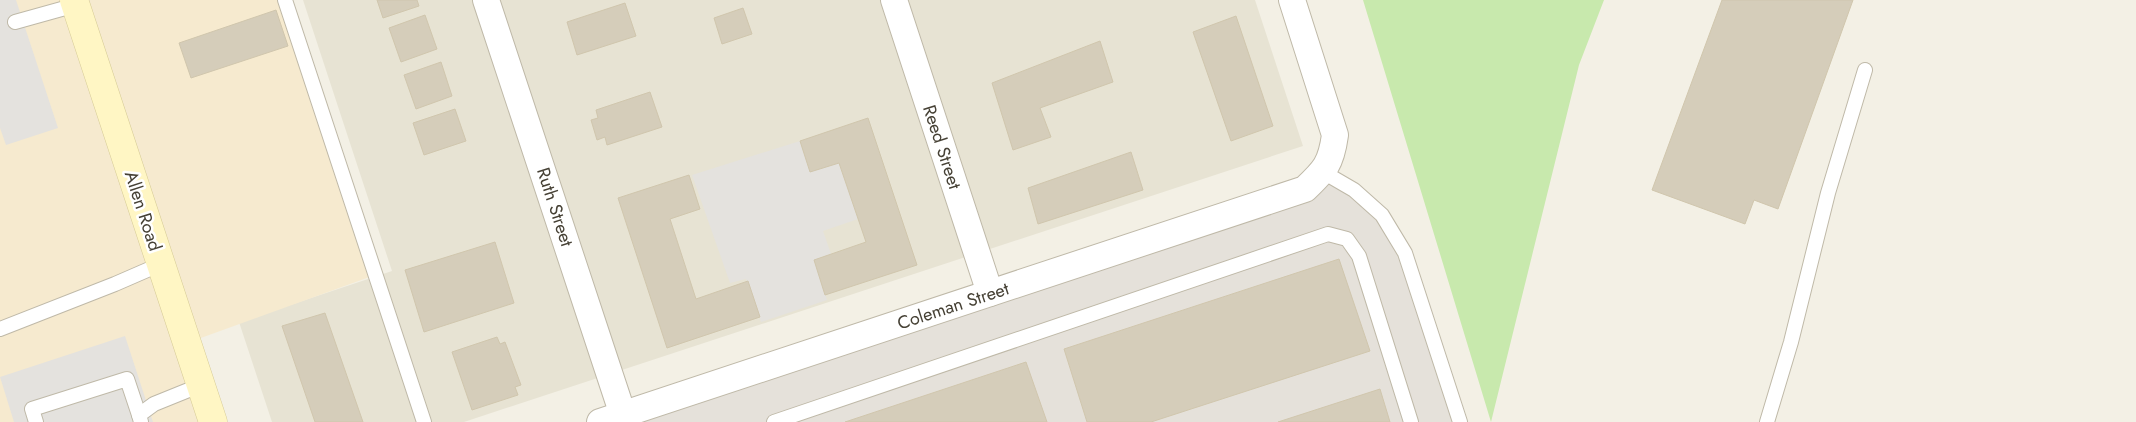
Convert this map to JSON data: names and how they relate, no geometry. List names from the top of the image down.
{
  "streets": {
    "main road": ["Allen Road"],
    "street": ["Reed Street", "Ruth Street", "Coleman Street"]
  },
  "crossings": [
    ["Reed Street", "Coleman Street"],
    ["Ruth Street", "Coleman Street"]
  ]
}
